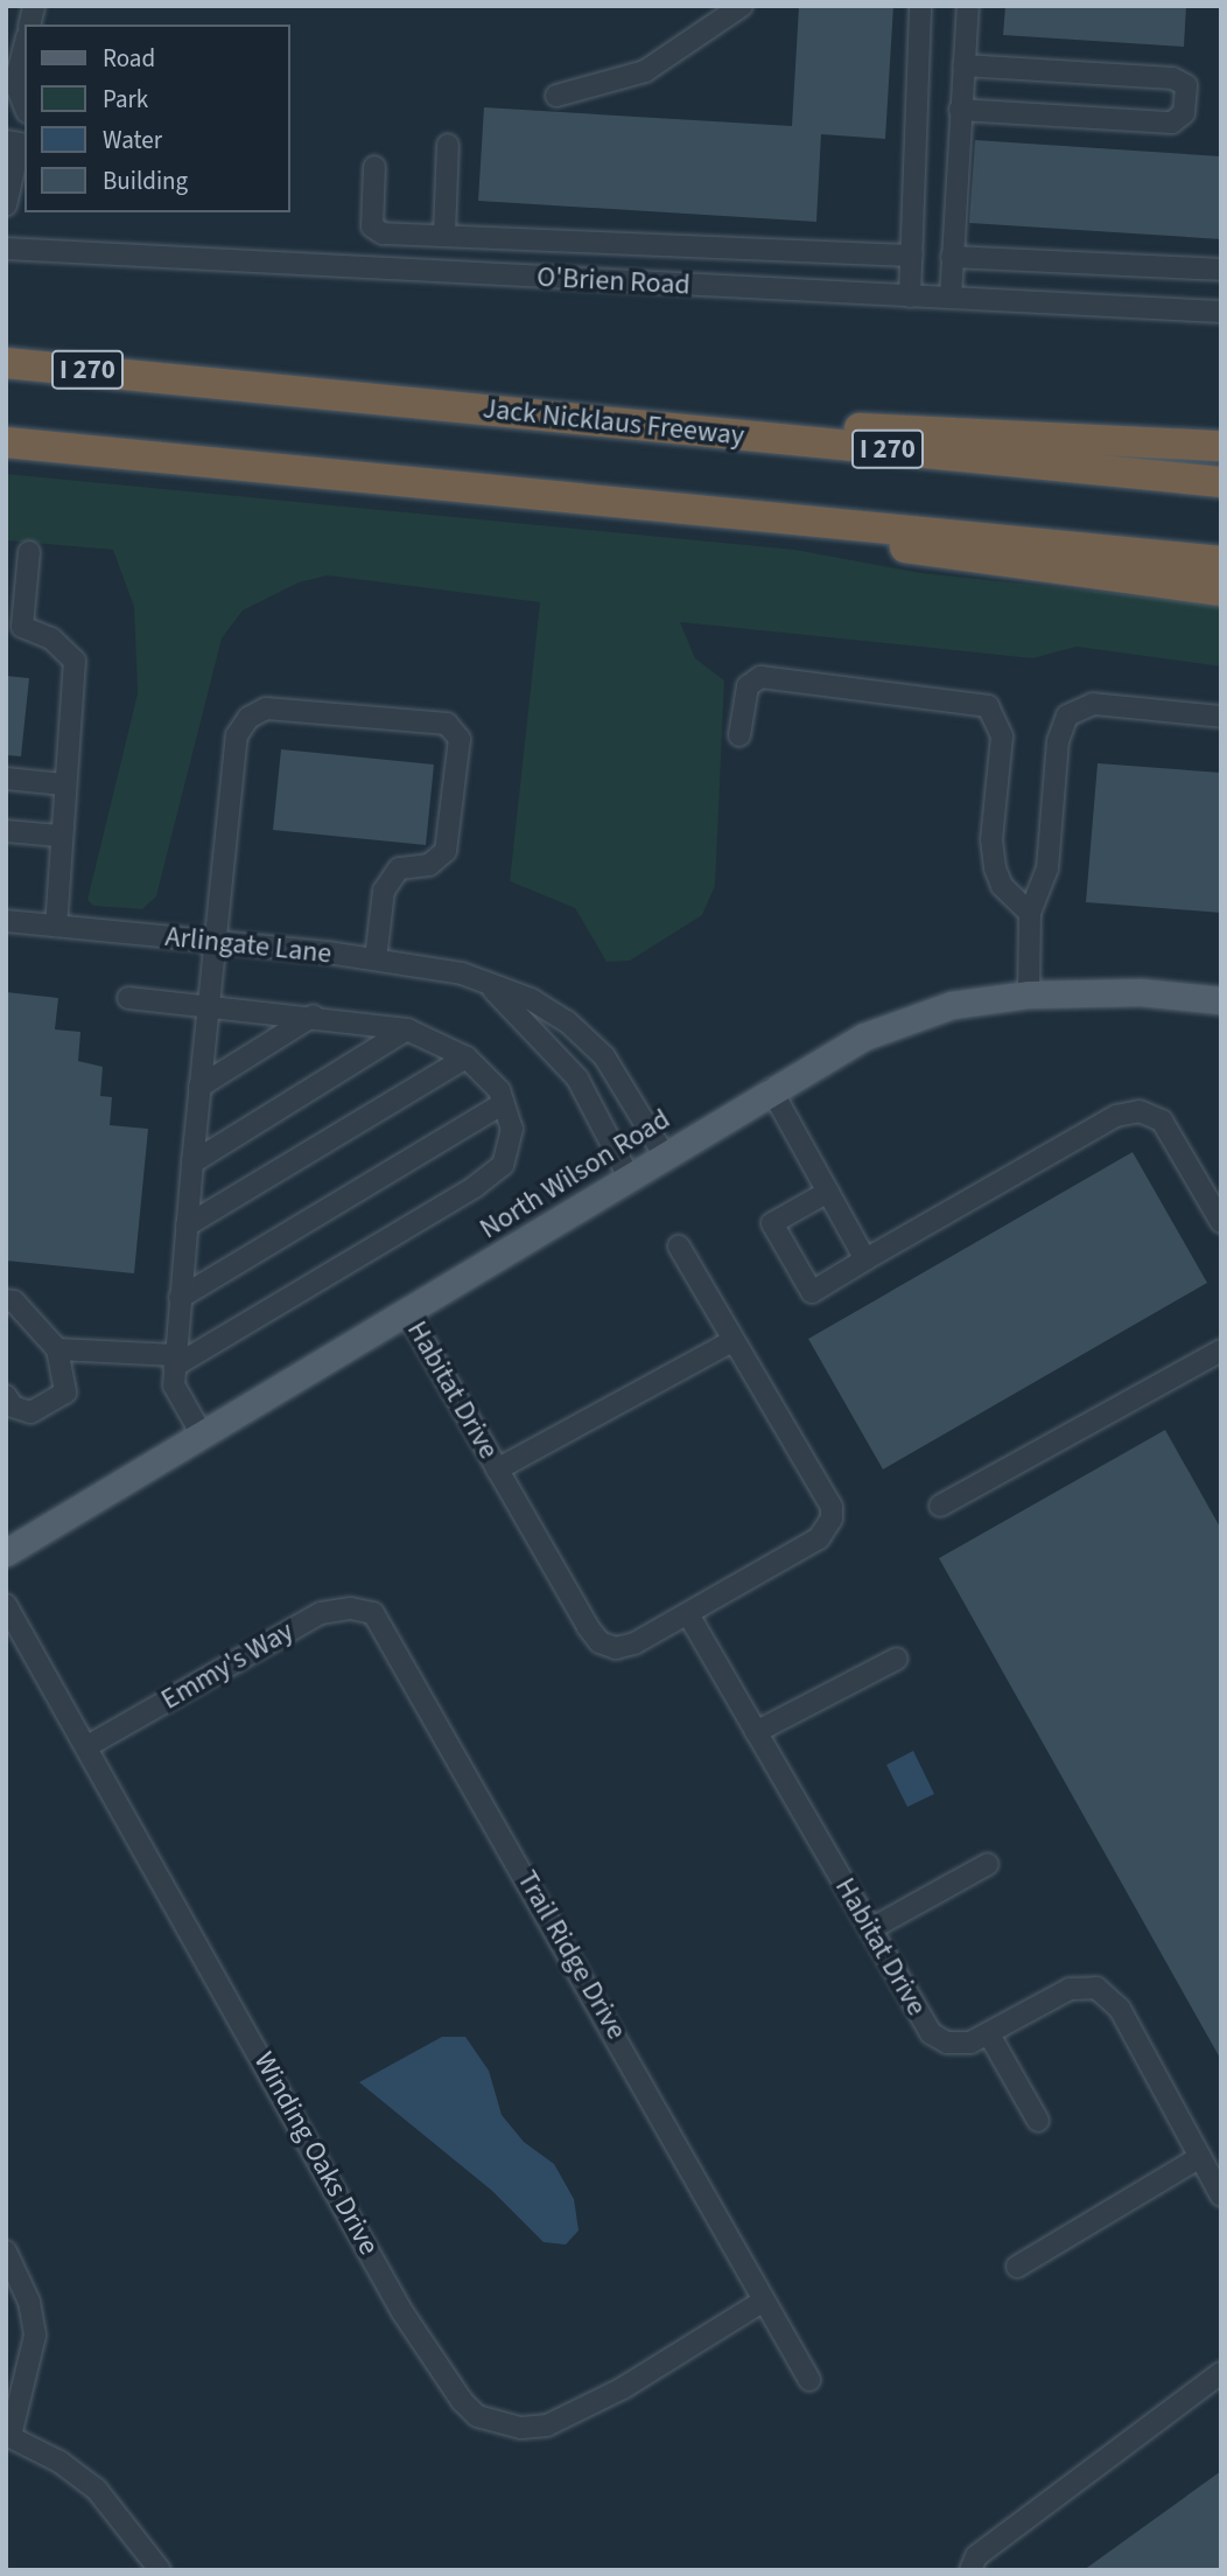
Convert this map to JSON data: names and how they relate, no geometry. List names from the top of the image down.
{
  "streets": {
    "highway": ["I 270", "Jack Nicklaus Freeway"],
    "main road": ["North Wilson Road"],
    "street": [
      "O'Brien Road",
      "Arlingate Lane",
      "Habitat Drive",
      "Emmy's Way",
      "Trail Ridge Drive",
      "Winding Oaks Drive"
    ]
  },
  "crossings": [
    ["Arlingate Lane", "North Wilson Road"],
    ["North Wilson Road", "Habitat Drive"],
    ["Emmy's Way", "Trail Ridge Drive"],
    ["Emmy's Way", "Winding Oaks Drive"],
    ["Trail Ridge Drive", "Winding Oaks Drive"]
  ],
  "legend": [
    "Road",
    "Park",
    "Water",
    "Building"
  ]
}
